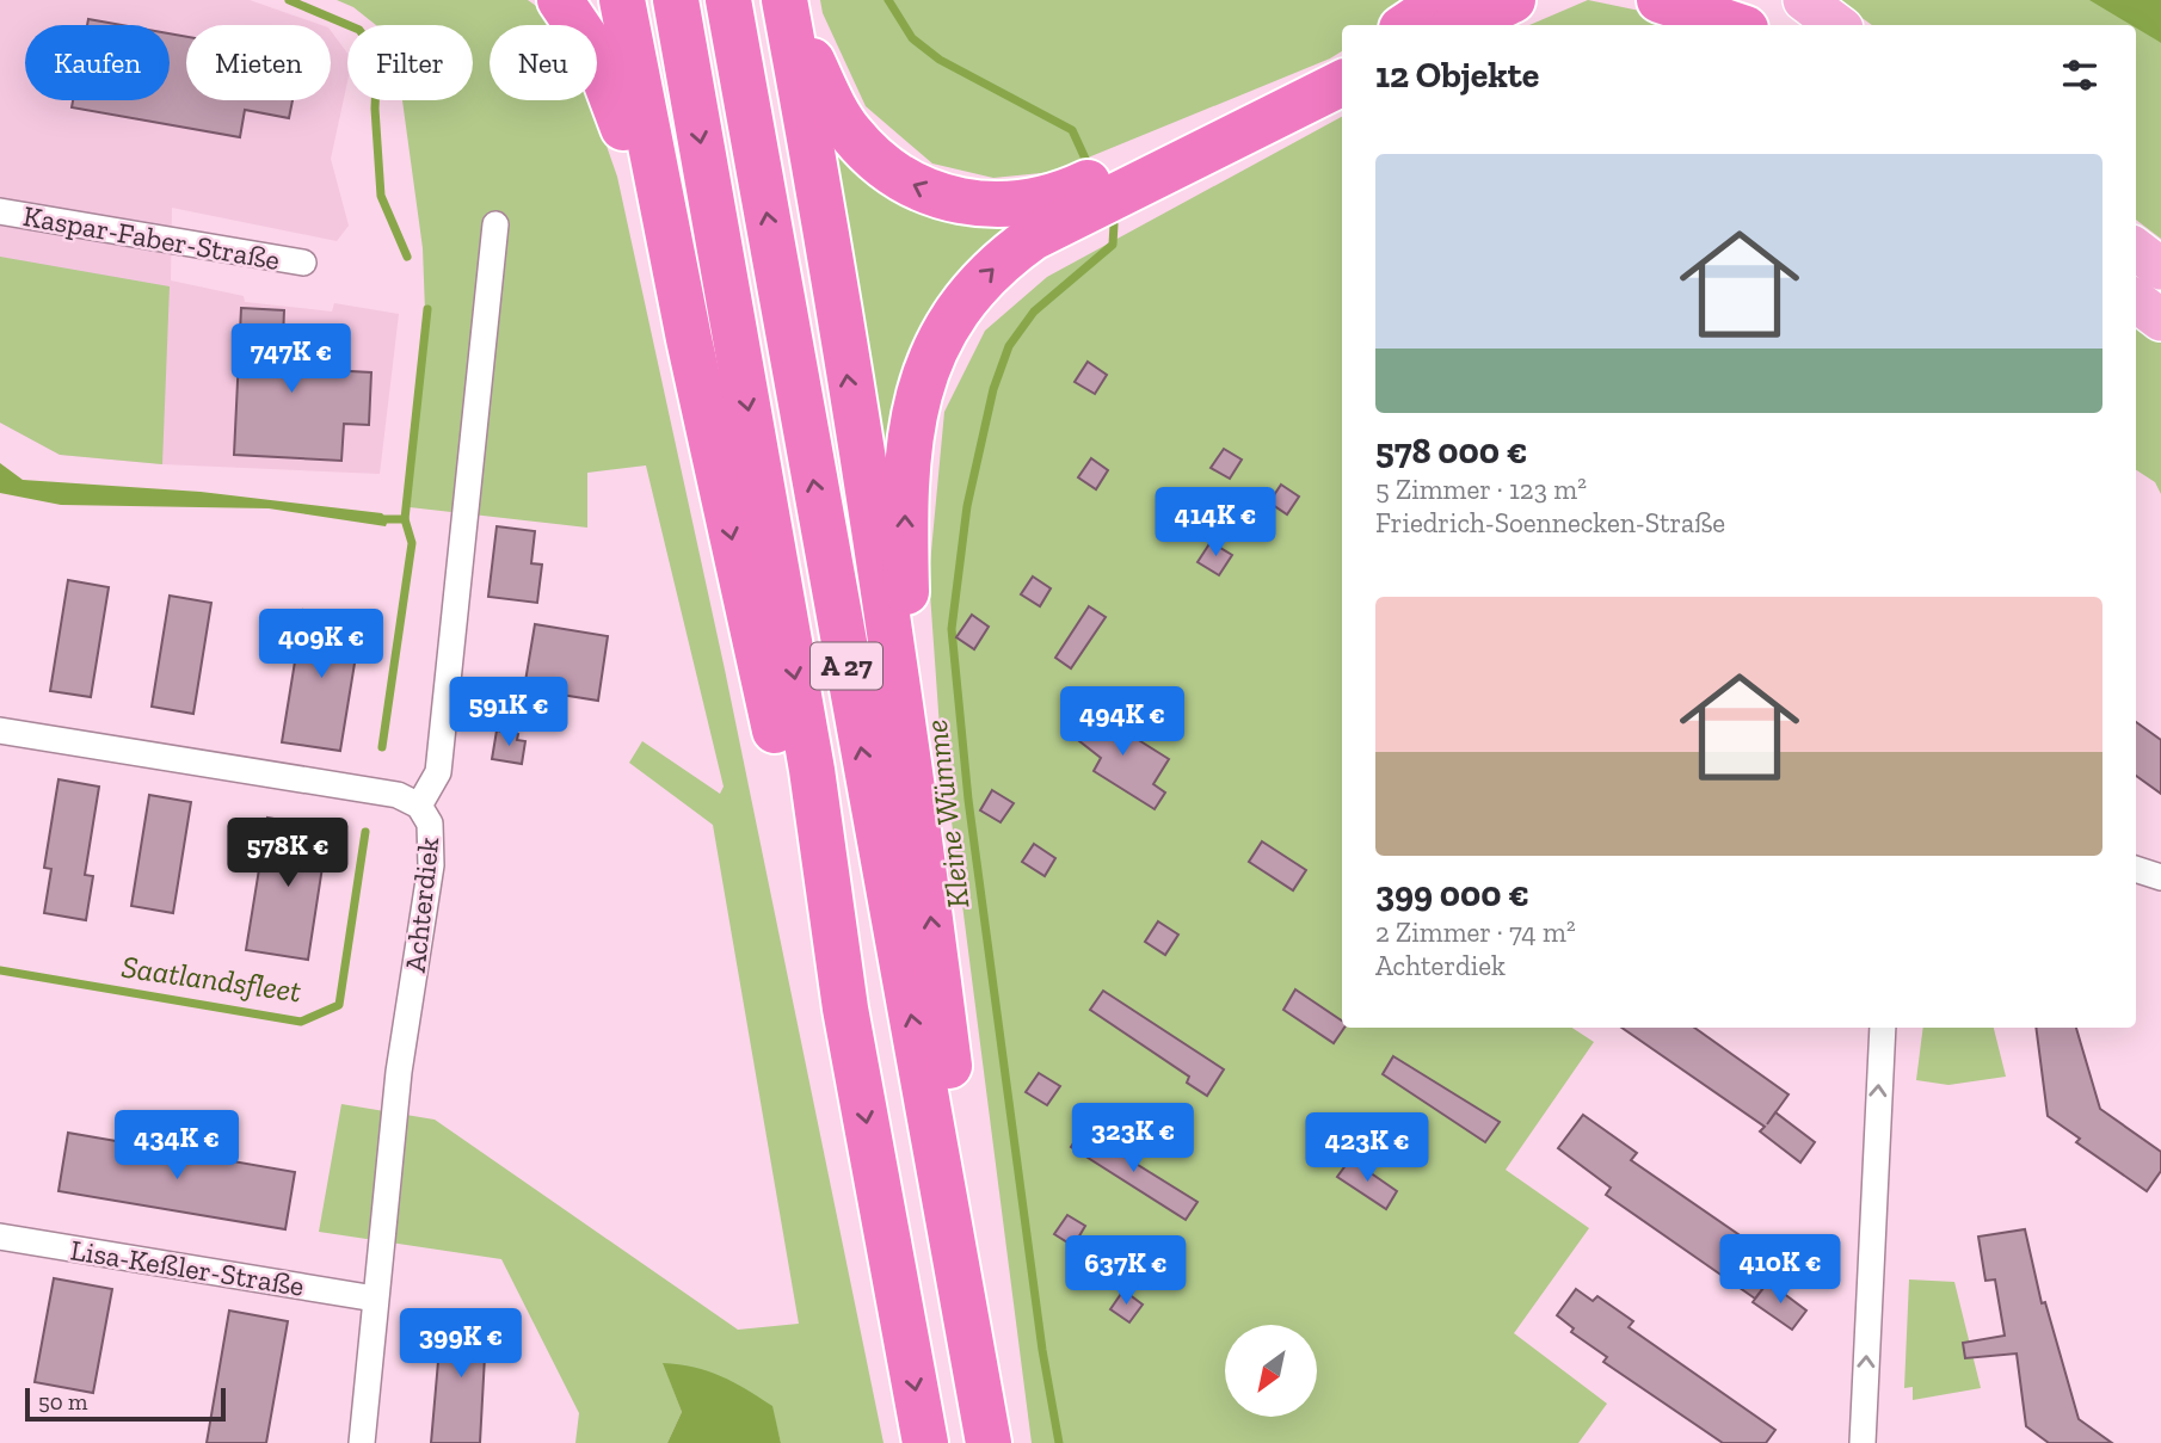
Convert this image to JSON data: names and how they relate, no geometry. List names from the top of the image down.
{
  "streets": {
    "highway": ["A 27"],
    "street": ["Kaspar-Faber-Straße", "Achterdiek", "Lisa-Keßler-Straße"]
  },
  "crossings": [
    ["Achterdiek", "Lisa-Keßler-Straße"]
  ],
  "water": ["Kleine Wümme", "Saatlandsfleet"],
  "scale_bar": "50 m",
  "north": "bottom left",
  "page": {
    "chip": [
      "Kaufen",
      "Mieten",
      "Filter",
      "Neu"
    ],
    "heading": "12 Objekte",
    "list": [
      {
        "name": "578 000 €",
        "note": "5 Zimmer · 123 m² · Friedrich-Soennecken-Straße"
      },
      {
        "name": "399 000 €",
        "note": "2 Zimmer · 74 m² · Achterdiek"
      }
    ],
    "price": [
      "747K €",
      "414K €",
      "409K €",
      "591K €",
      "494K €",
      "578K €",
      "323K €",
      "434K €",
      "423K €",
      "410K €",
      "637K €",
      "399K €"
    ],
    "scale": "50 m"
  }
}
